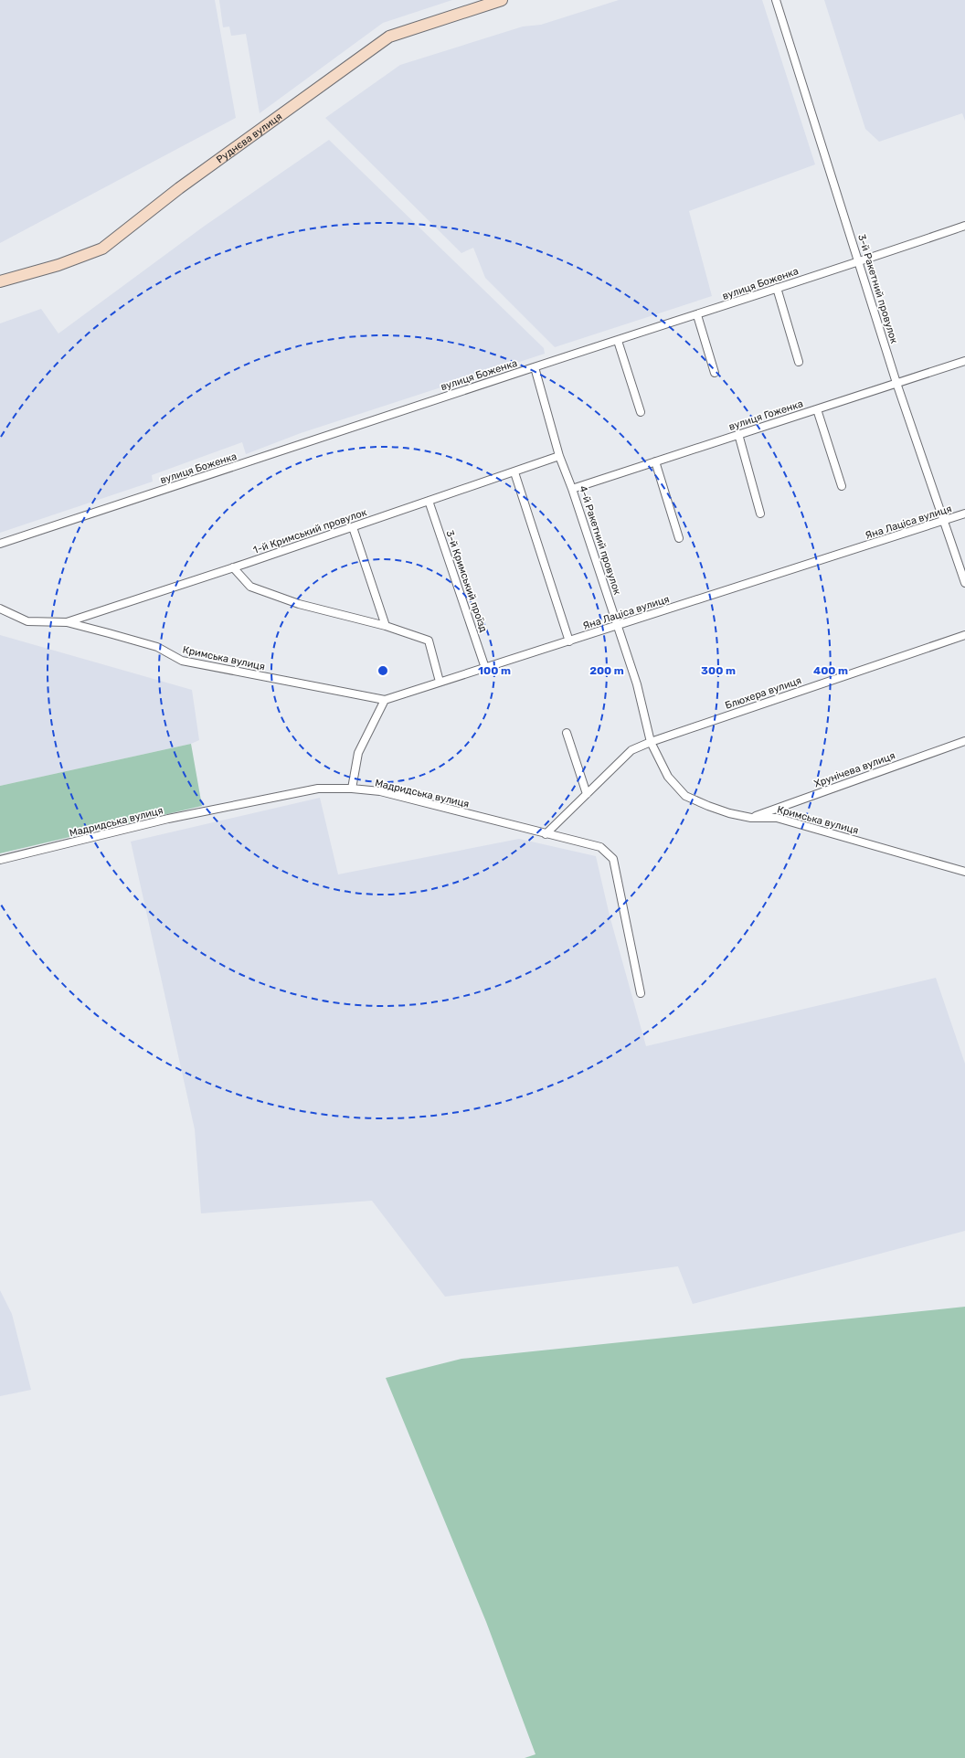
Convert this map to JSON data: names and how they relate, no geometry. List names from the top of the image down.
{
  "streets": {
    "street": [
      "Руднєва вулиця",
      "вулиця Боженка",
      "3-й Ракетний провулок",
      "вулиця Гоженка",
      "Яна Лаціса вулиця",
      "1-й Кримський провулок",
      "4-й Ракетний провулок",
      "3-й Кримський проїзд",
      "Кримська вулиця",
      "Блюхера вулиця",
      "Хрунічева вулиця",
      "Мадридська вулиця"
    ]
  },
  "crossings": [
    ["вулиця Боженка", "3-й Ракетний провулок"],
    ["вулиця Боженка", "4-й Ракетний провулок"],
    ["3-й Ракетний провулок", "вулиця Гоженка"],
    ["3-й Ракетний провулок", "Яна Лаціса вулиця"],
    ["вулиця Гоженка", "4-й Ракетний провулок"],
    ["Яна Лаціса вулиця", "4-й Ракетний провулок"],
    ["Яна Лаціса вулиця", "3-й Кримський проїзд"],
    ["Яна Лаціса вулиця", "Кримська вулиця"],
    ["1-й Кримський провулок", "4-й Ракетний провулок"],
    ["1-й Кримський провулок", "3-й Кримський проїзд"],
    ["1-й Кримський провулок", "Кримська вулиця"],
    ["4-й Ракетний провулок", "Кримська вулиця"],
    ["4-й Ракетний провулок", "Блюхера вулиця"],
    ["Кримська вулиця", "Блюхера вулиця"],
    ["Кримська вулиця", "Хрунічева вулиця"],
    ["Блюхера вулиця", "Мадридська вулиця"]
  ],
  "rings": [
    "100 m",
    "200 m",
    "300 m",
    "400 m"
  ]
}
